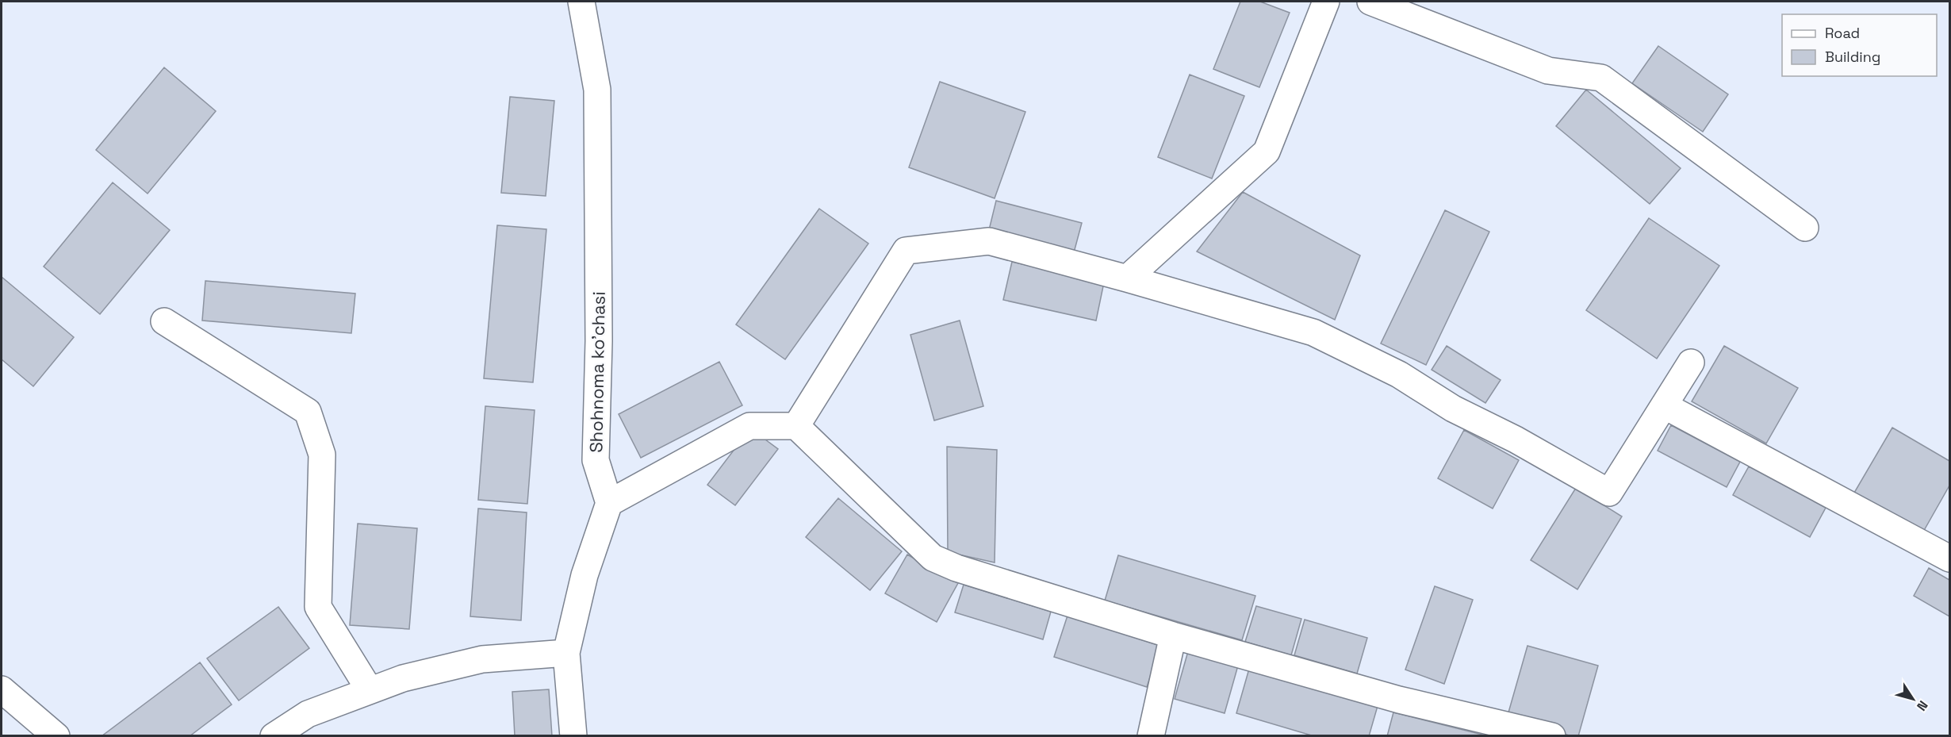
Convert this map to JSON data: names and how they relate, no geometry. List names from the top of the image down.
{
  "streets": {
    "street": ["Shohnoma ko'chasi"]
  },
  "legend": ["Road", "Building"],
  "north": "bottom right"
}
